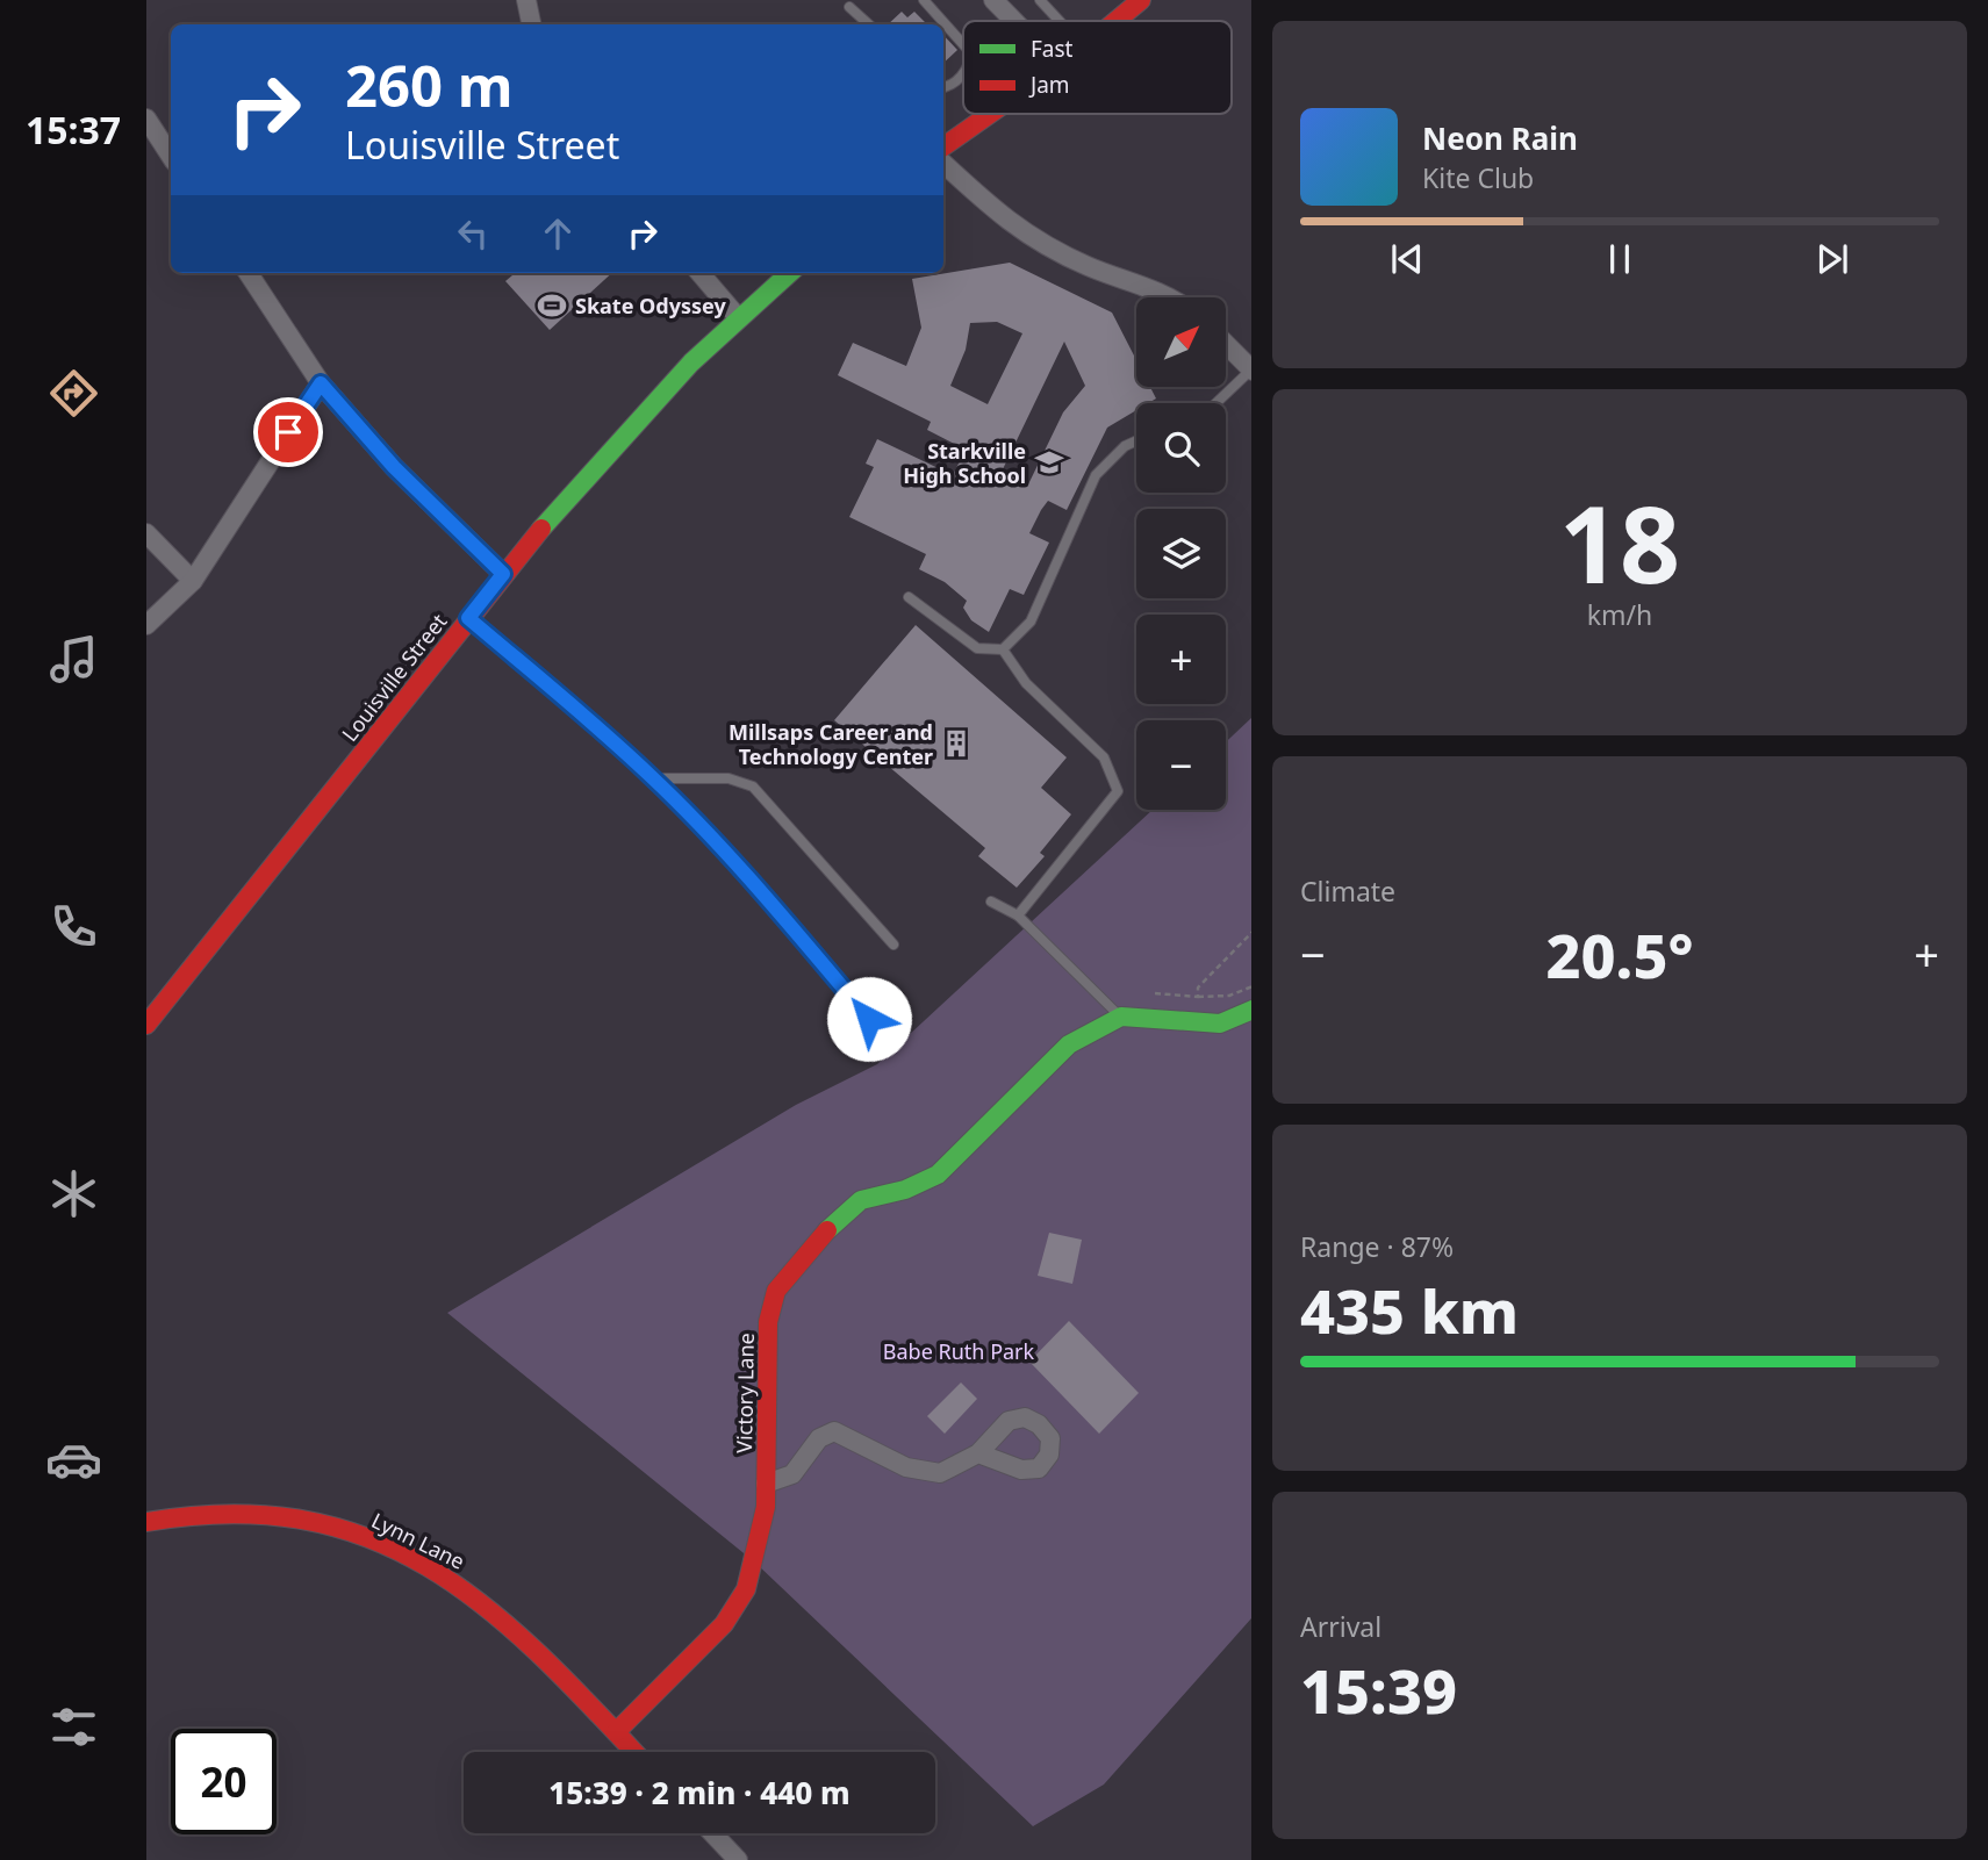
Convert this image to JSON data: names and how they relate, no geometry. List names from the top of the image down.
{
  "streets": {
    "street": ["Louisville Street", "Victory Lane", "Lynn Lane"]
  },
  "crossings": [
    ["Victory Lane", "Lynn Lane"]
  ],
  "parks": ["Babe Ruth Park"],
  "places": {
    "sports": ["Skate Odyssey"],
    "school or university": ["Starkville High School"],
    "building": ["Millsaps Career and Technology Center"]
  },
  "legend": ["Fast", "Jam"],
  "north": "top right",
  "page": {
    "tabs": "15:37",
    "turn": ["260 m", "Louisville Street"],
    "song": ["Neon Rain", "Kite Club"],
    "map_buttons": ["+", "−"],
    "tile": [
      ["18", "km/h"],
      "Climate",
      ["Range · 87%", "435 km"],
      ["Arrival", "15:39"]
    ],
    "heat": ["−", "20.5°", "+"],
    "limit": "20",
    "trip": "15:39 · 2 min · 440 m"
  }
}
